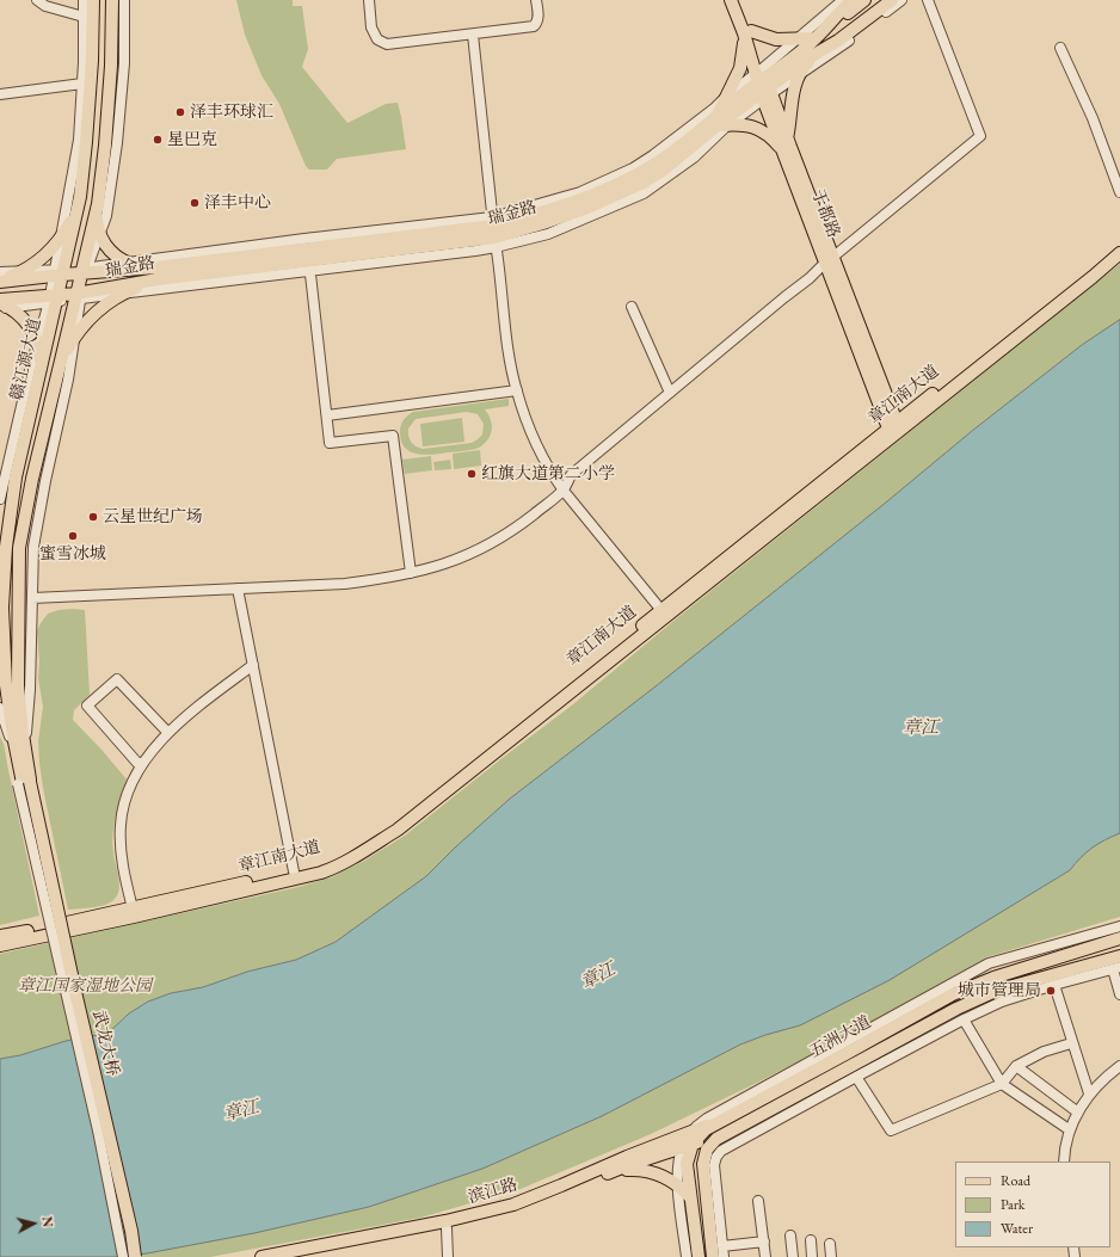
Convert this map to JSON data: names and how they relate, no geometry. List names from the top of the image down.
{
  "streets": {
    "main road": [
      "瑞金路",
      "于都路",
      "赣江源大道",
      "章江南大道",
      "五洲大道",
      "武龙大桥",
      "滨江路"
    ]
  },
  "crossings": [
    ["瑞金路", "于都路"],
    ["瑞金路", "赣江源大道"],
    ["于都路", "章江南大道"],
    ["赣江源大道", "武龙大桥"],
    ["五洲大道", "滨江路"]
  ],
  "water": ["章江"],
  "parks": ["章江国家湿地公园"],
  "places": [
    "泽丰环球汇",
    "星巴克",
    "泽丰中心",
    "红旗大道第二小学",
    "云星世纪广场",
    "蜜雪冰城",
    "城市管理局"
  ],
  "legend": ["Road", "Park", "Water"],
  "north": "right"
}
